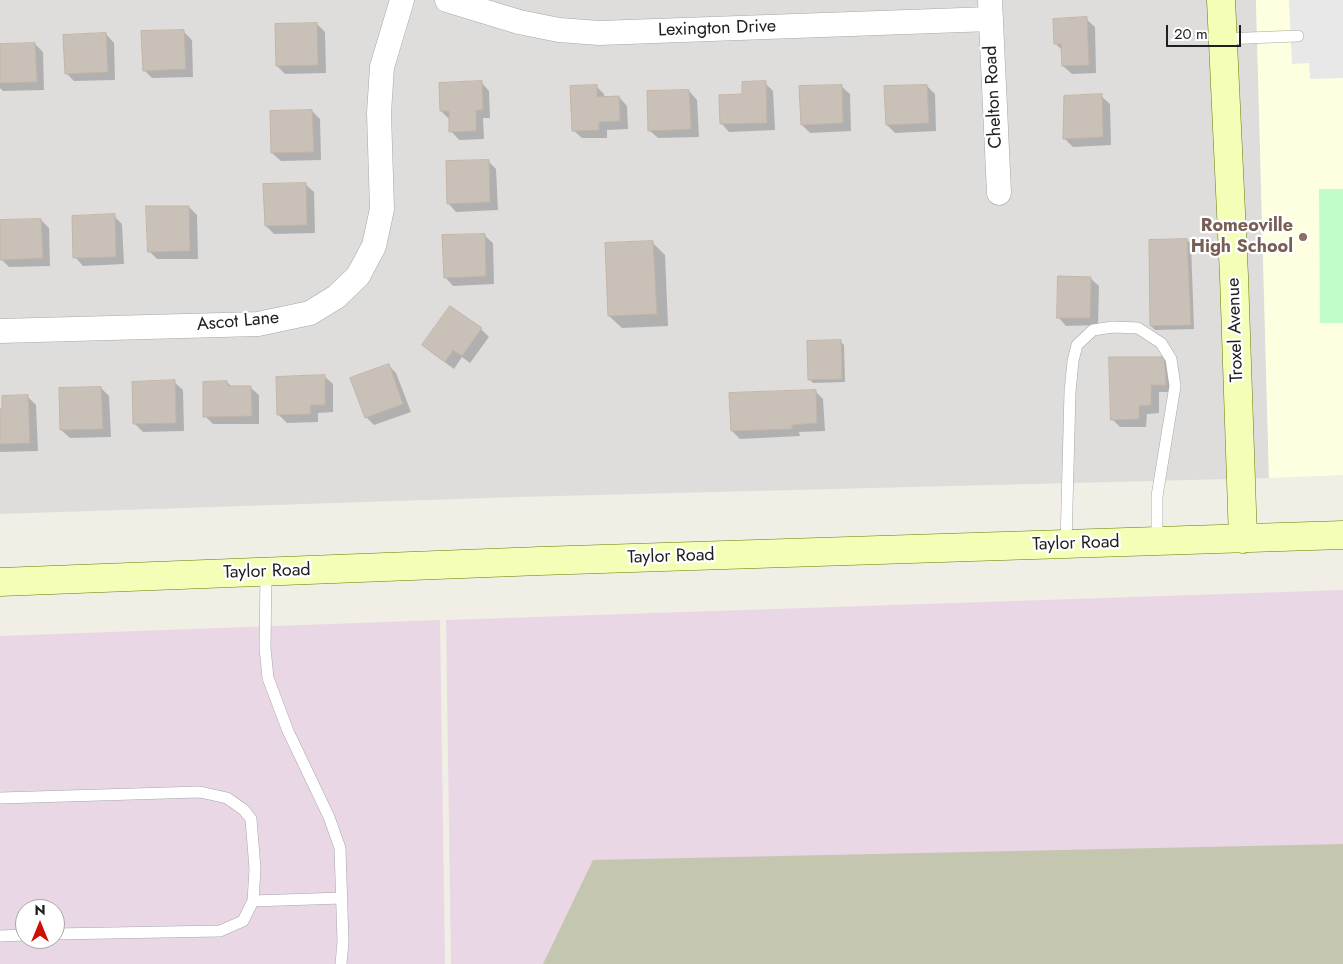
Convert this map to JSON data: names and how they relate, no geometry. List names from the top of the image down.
{
  "streets": {
    "main road": ["Troxel Avenue", "Taylor Road"],
    "street": ["Lexington Drive", "Chelton Road", "Ascot Lane"]
  },
  "crossings": [
    ["Lexington Drive", "Chelton Road"],
    ["Troxel Avenue", "Taylor Road"]
  ],
  "places": ["Romeoville High School"],
  "scale_bar": "20 m",
  "north": "top"
}
